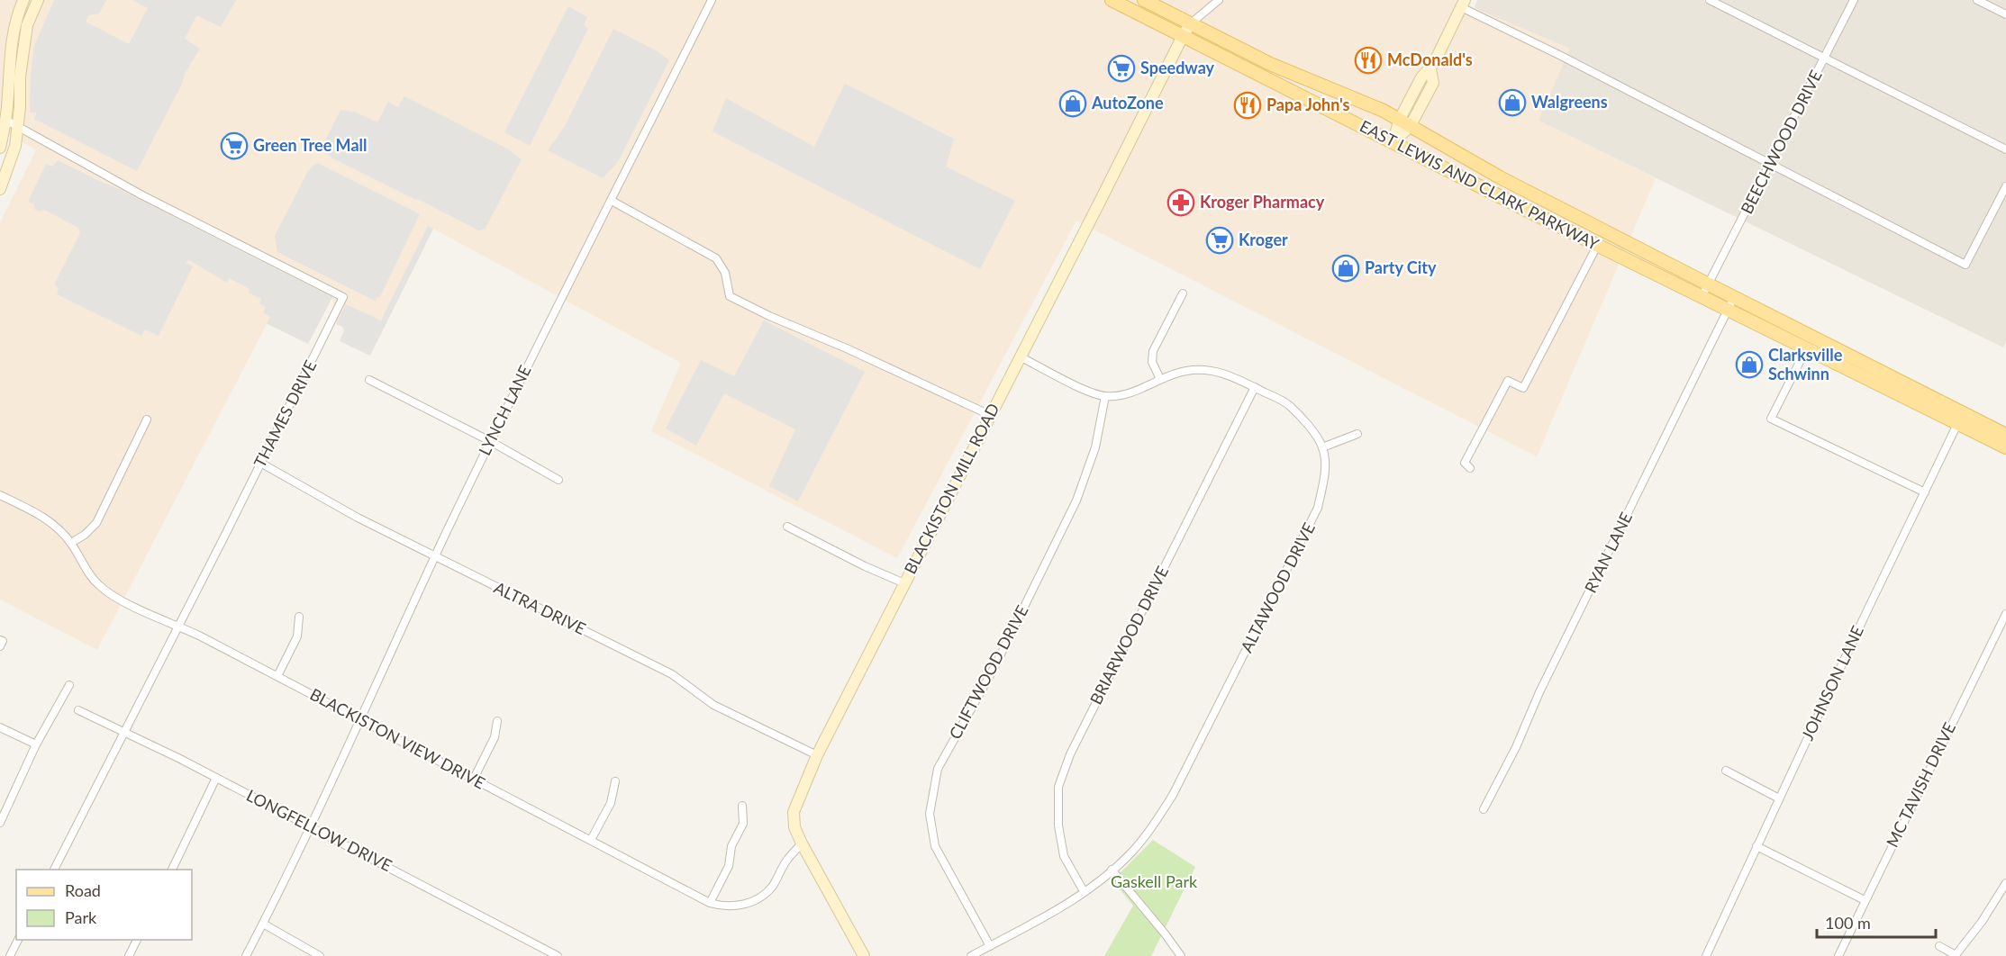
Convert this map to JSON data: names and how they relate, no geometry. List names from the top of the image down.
{
  "streets": {
    "main road": ["EAST LEWIS AND CLARK PARKWAY", "BLACKISTON MILL ROAD"],
    "street": [
      "BEECHWOOD DRIVE",
      "LYNCH LANE",
      "THAMES DRIVE",
      "RYAN LANE",
      "ALTAWOOD DRIVE",
      "ALTRA DRIVE",
      "BRIARWOOD DRIVE",
      "CLIFTWOOD DRIVE",
      "JOHNSON LANE",
      "BLACKISTON VIEW DRIVE",
      "MC TAVISH DRIVE",
      "LONGFELLOW DRIVE"
    ]
  },
  "crossings": [
    ["BEECHWOOD DRIVE", "EAST LEWIS AND CLARK PARKWAY"],
    ["EAST LEWIS AND CLARK PARKWAY", "BLACKISTON MILL ROAD"],
    ["EAST LEWIS AND CLARK PARKWAY", "RYAN LANE"],
    ["EAST LEWIS AND CLARK PARKWAY", "JOHNSON LANE"],
    ["LYNCH LANE", "ALTRA DRIVE"],
    ["LYNCH LANE", "BLACKISTON VIEW DRIVE"],
    ["LYNCH LANE", "LONGFELLOW DRIVE"],
    ["THAMES DRIVE", "ALTRA DRIVE"],
    ["THAMES DRIVE", "BLACKISTON VIEW DRIVE"],
    ["THAMES DRIVE", "LONGFELLOW DRIVE"],
    ["BLACKISTON MILL ROAD", "ALTAWOOD DRIVE"],
    ["BLACKISTON MILL ROAD", "ALTRA DRIVE"],
    ["BLACKISTON MILL ROAD", "BLACKISTON VIEW DRIVE"],
    ["ALTAWOOD DRIVE", "BRIARWOOD DRIVE"],
    ["ALTAWOOD DRIVE", "CLIFTWOOD DRIVE"]
  ],
  "parks": ["Gaskell Park"],
  "places": {
    "restaurant": ["McDonald's", "Papa John's"],
    "supermarket": ["Speedway", "Green Tree Mall", "Kroger"],
    "shop": [
      "Walgreens",
      "AutoZone",
      "Party City",
      "Clarksville Schwinn"
    ],
    "pharmacy": ["Kroger Pharmacy"]
  },
  "legend": ["Road", "Park"],
  "scale_bar": "100 m"
}
